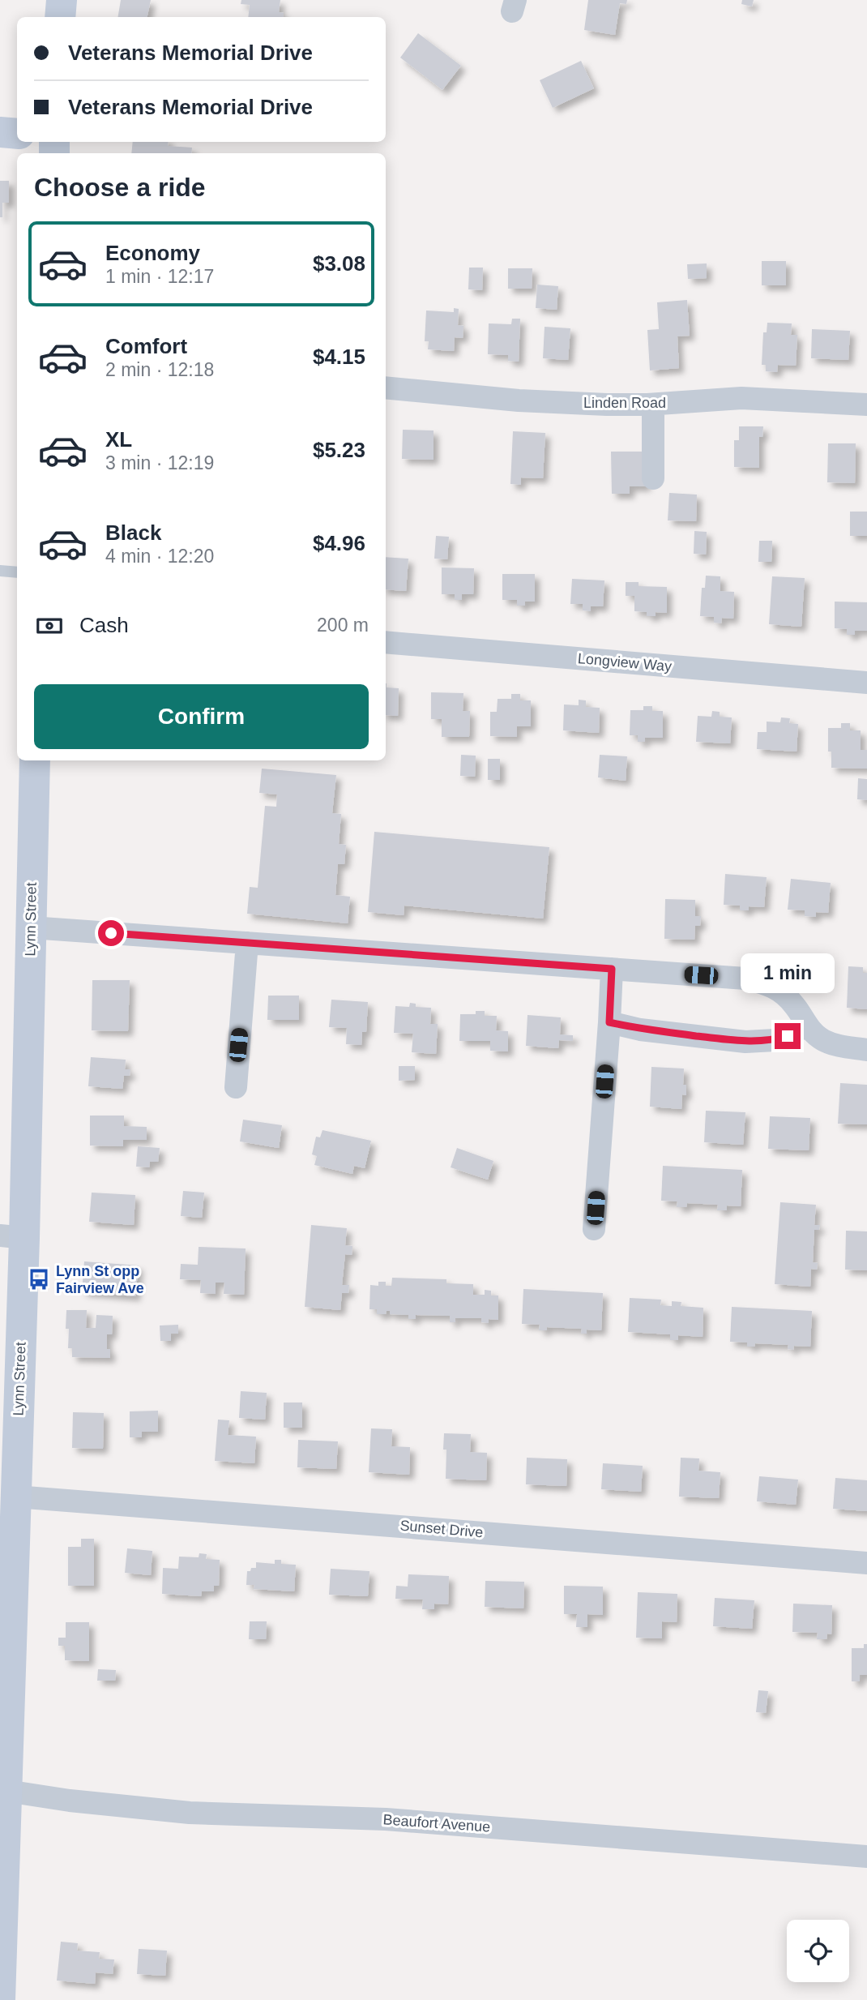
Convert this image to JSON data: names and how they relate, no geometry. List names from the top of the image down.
{
  "streets": {
    "main road": ["Lynn Street"],
    "street": [
      "Linden Road",
      "Longview Way",
      "Sunset Drive",
      "Beaufort Avenue"
    ]
  },
  "crossings": [
    ["Lynn Street", "Sunset Drive"],
    ["Lynn Street", "Beaufort Avenue"]
  ],
  "places": {
    "bus stop": ["Lynn St opp Fairview Ave"]
  },
  "page": {
    "banner": ["Veterans Memorial Drive", "Veterans Memorial Drive"],
    "heading": "Choose a ride",
    "list": [
      {
        "name": "Economy",
        "note": "1 min · 12:17",
        "value": "$3.08"
      },
      {
        "name": "Comfort",
        "note": "2 min · 12:18",
        "value": "$4.15"
      },
      {
        "name": "XL",
        "note": "3 min · 12:19",
        "value": "$5.23"
      },
      {
        "name": "Black",
        "note": "4 min · 12:20",
        "value": "$4.96"
      }
    ],
    "pay": ["Cash", "200 m"],
    "buttons": "Confirm",
    "bubble": "1 min"
  }
}
